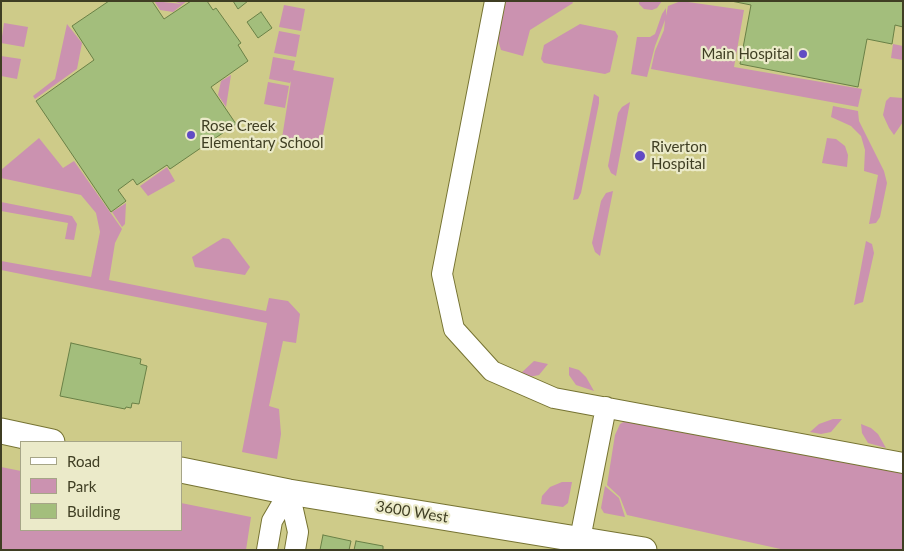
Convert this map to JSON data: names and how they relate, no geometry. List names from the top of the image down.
{
  "streets": {
    "main road": ["3600 West"]
  },
  "places": ["Main Hospital", "Rose Creek Elementary School", "Riverton Hospital"],
  "legend": ["Road", "Park", "Building"]
}
